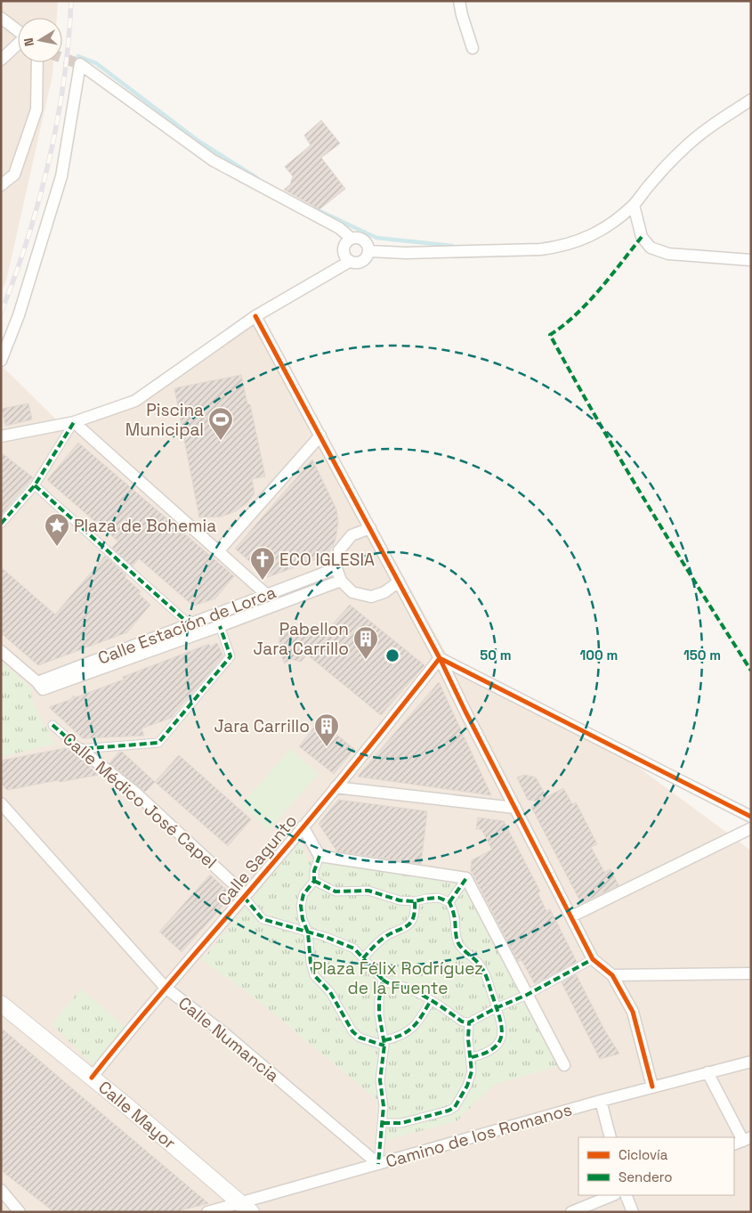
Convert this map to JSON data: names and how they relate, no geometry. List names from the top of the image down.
{
  "streets": {
    "main road": ["Calle Mayor"],
    "street": [
      "Calle Estación de Lorca",
      "Calle Médico José Capel",
      "Calle Sagunto",
      "Calle Numancia",
      "Camino de los Romanos"
    ]
  },
  "crossings": [
    ["Calle Médico José Capel", "Calle Sagunto"],
    ["Calle Sagunto", "Calle Numancia"],
    ["Calle Sagunto", "Calle Mayor"],
    ["Calle Numancia", "Camino de los Romanos"],
    ["Calle Mayor", "Camino de los Romanos"]
  ],
  "parks": ["Plaza Félix Rodríguez de la Fuente"],
  "places": {
    "sports": ["Piscina Municipal"],
    "place": ["Plaza de Bohemia"],
    "church": ["ECO IGLESIA"],
    "building": ["Pabellon Jara Carrillo", "Jara Carrillo"]
  },
  "legend": ["Ciclovía", "Sendero"],
  "north": "left",
  "rings": ["50 m", "100 m", "150 m"]
}
